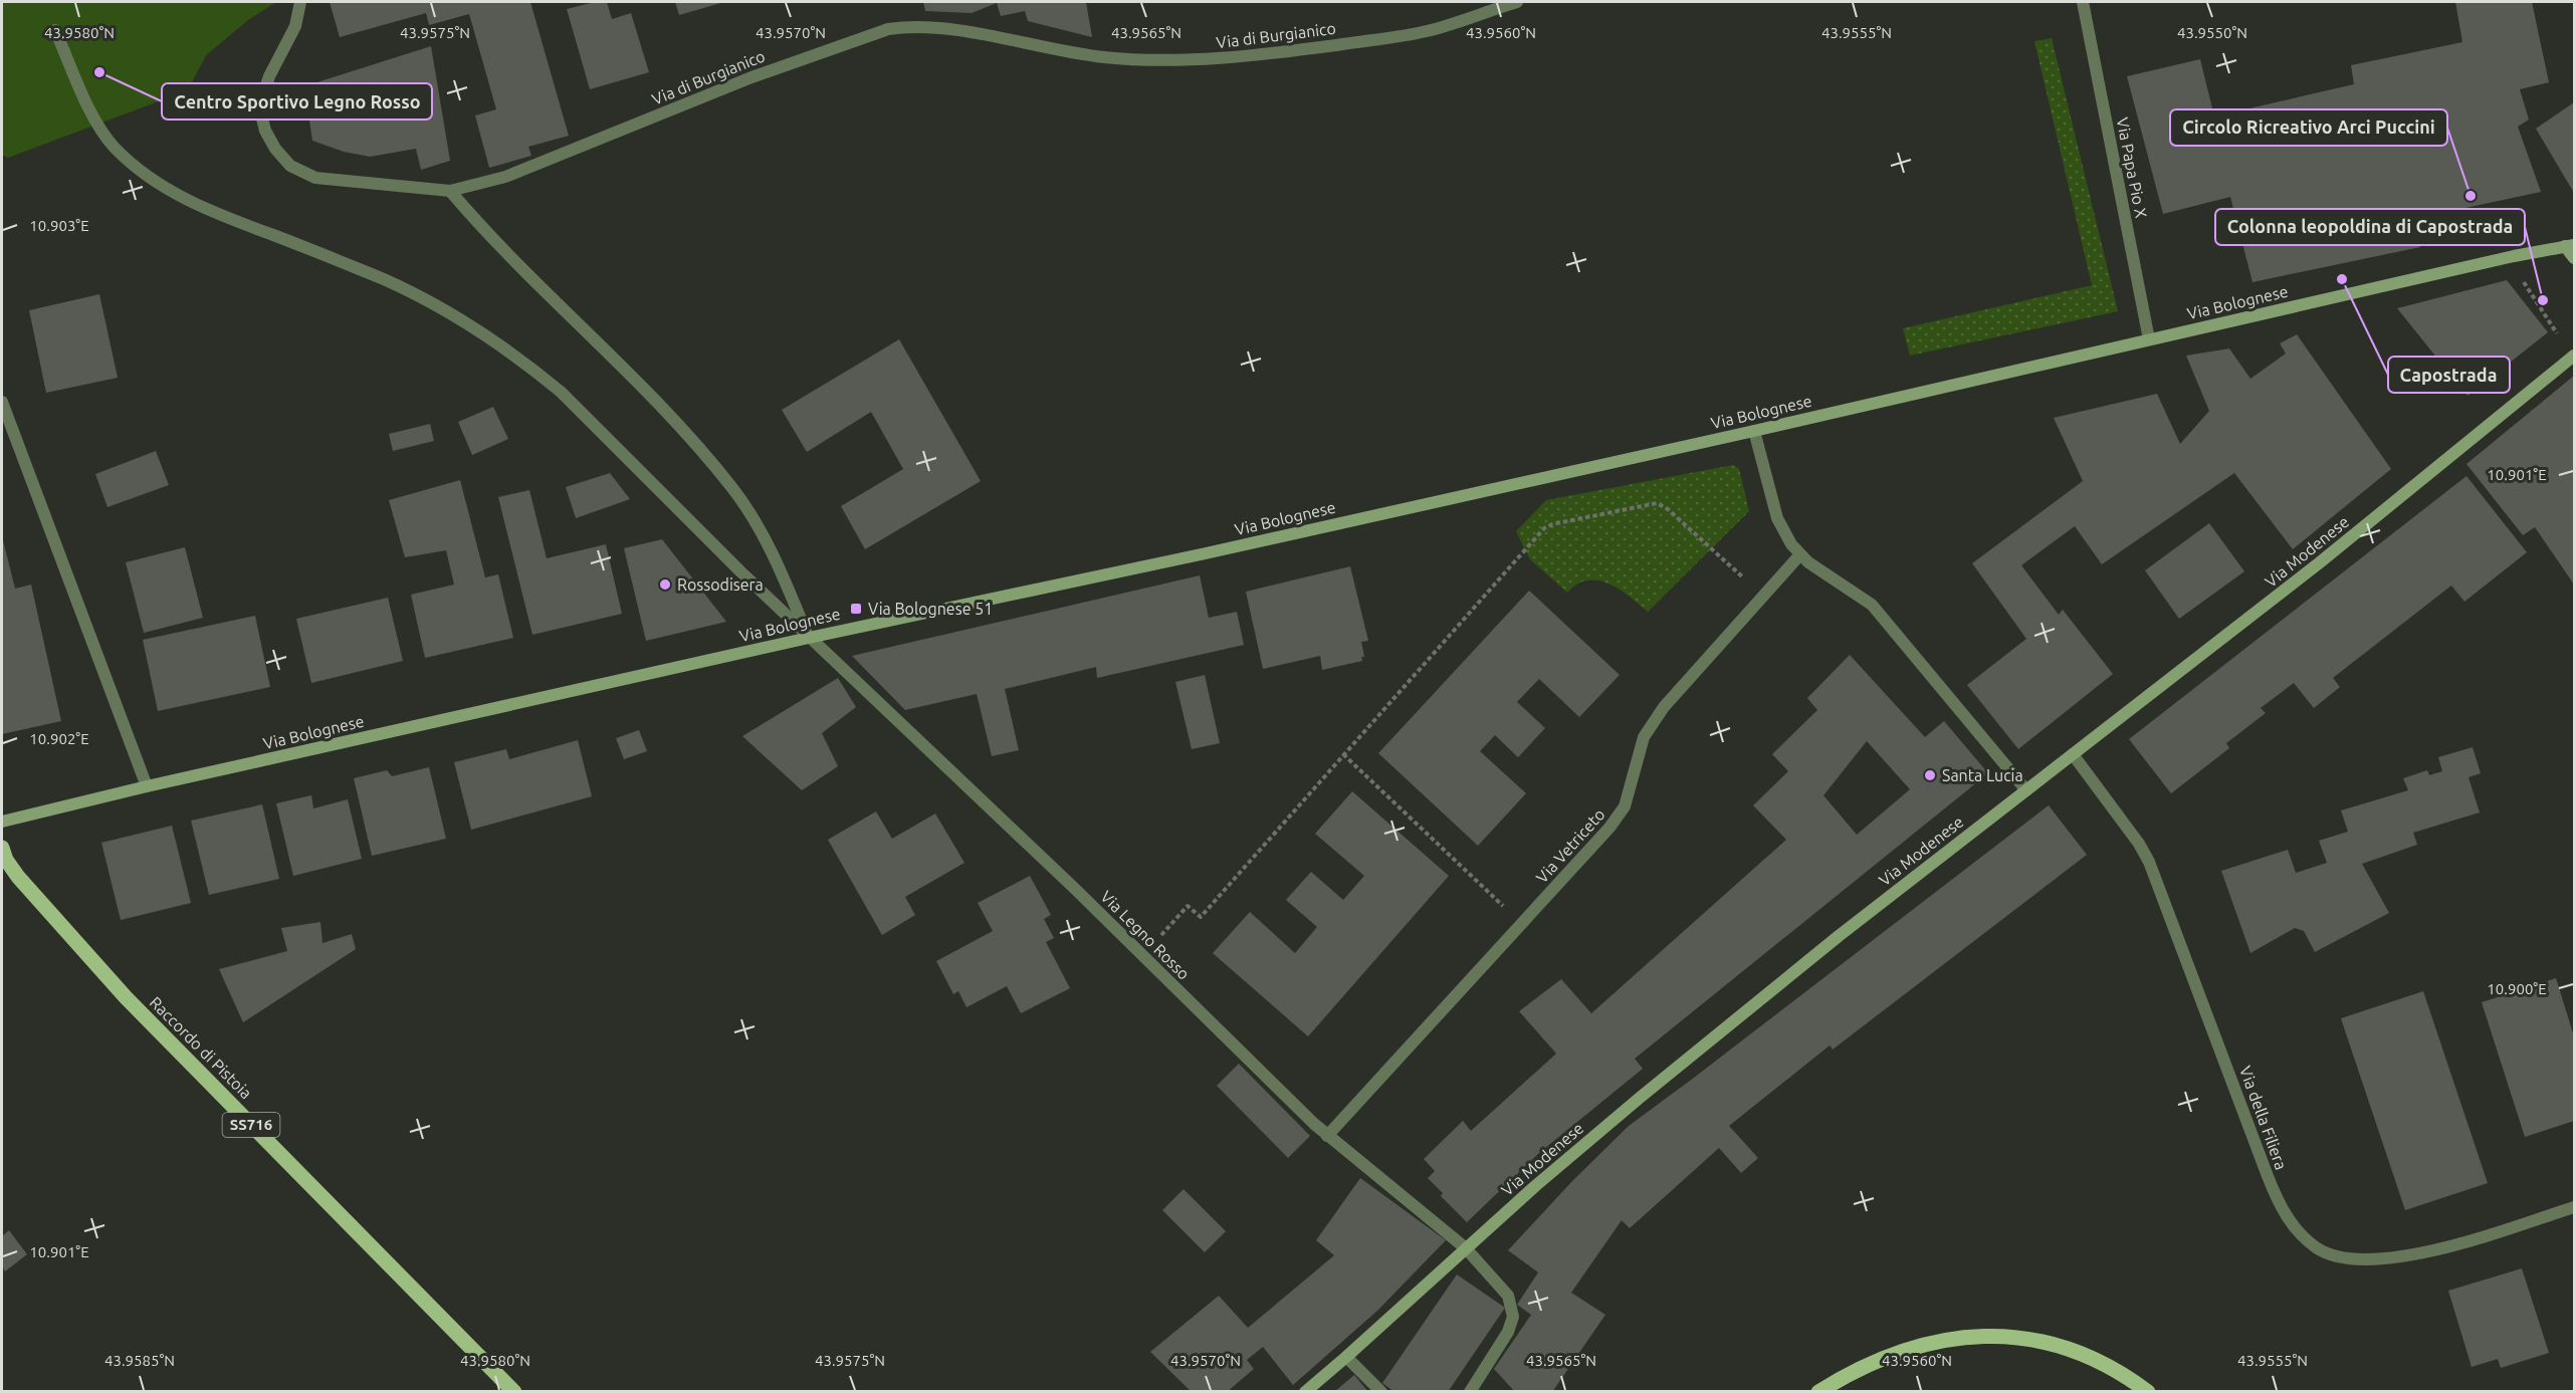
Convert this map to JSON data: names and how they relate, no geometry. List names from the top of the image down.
{
  "streets": {
    "main road": [
      "Via Bolognese",
      "Via Modenese",
      "Raccordo di Pistoia",
      "SS716"
    ],
    "street": [
      "Via di Burgianico",
      "Via Papa Pio X",
      "Via Vetriceto",
      "Via Legno Rosso",
      "Via della Filiera"
    ]
  },
  "crossings": [
    ["Via Papa Pio X", "Via Bolognese"],
    ["Via Bolognese", "Via Legno Rosso"],
    ["Via Modenese", "Via Legno Rosso"],
    ["Via Modenese", "Via della Filiera"],
    ["Via Vetriceto", "Via Legno Rosso"]
  ],
  "places": {
    "other": [
      "Centro Sportivo Legno Rosso",
      "Circolo Ricreativo Arci Puccini",
      "Capostrada",
      "Colonna leopoldina di Capostrada",
      "Rossodisera",
      "Santa Lucia"
    ],
    "transit": ["Via Bolognese 51"]
  },
  "coordinates": [
    "43.9580°N",
    "43.9575°N",
    "43.9570°N",
    "43.9565°N",
    "43.9560°N",
    "43.9555°N",
    "43.9550°N",
    "10.903°E",
    "10.901°E",
    "10.902°E",
    "10.900°E",
    "43.9585°N"
  ]
}
